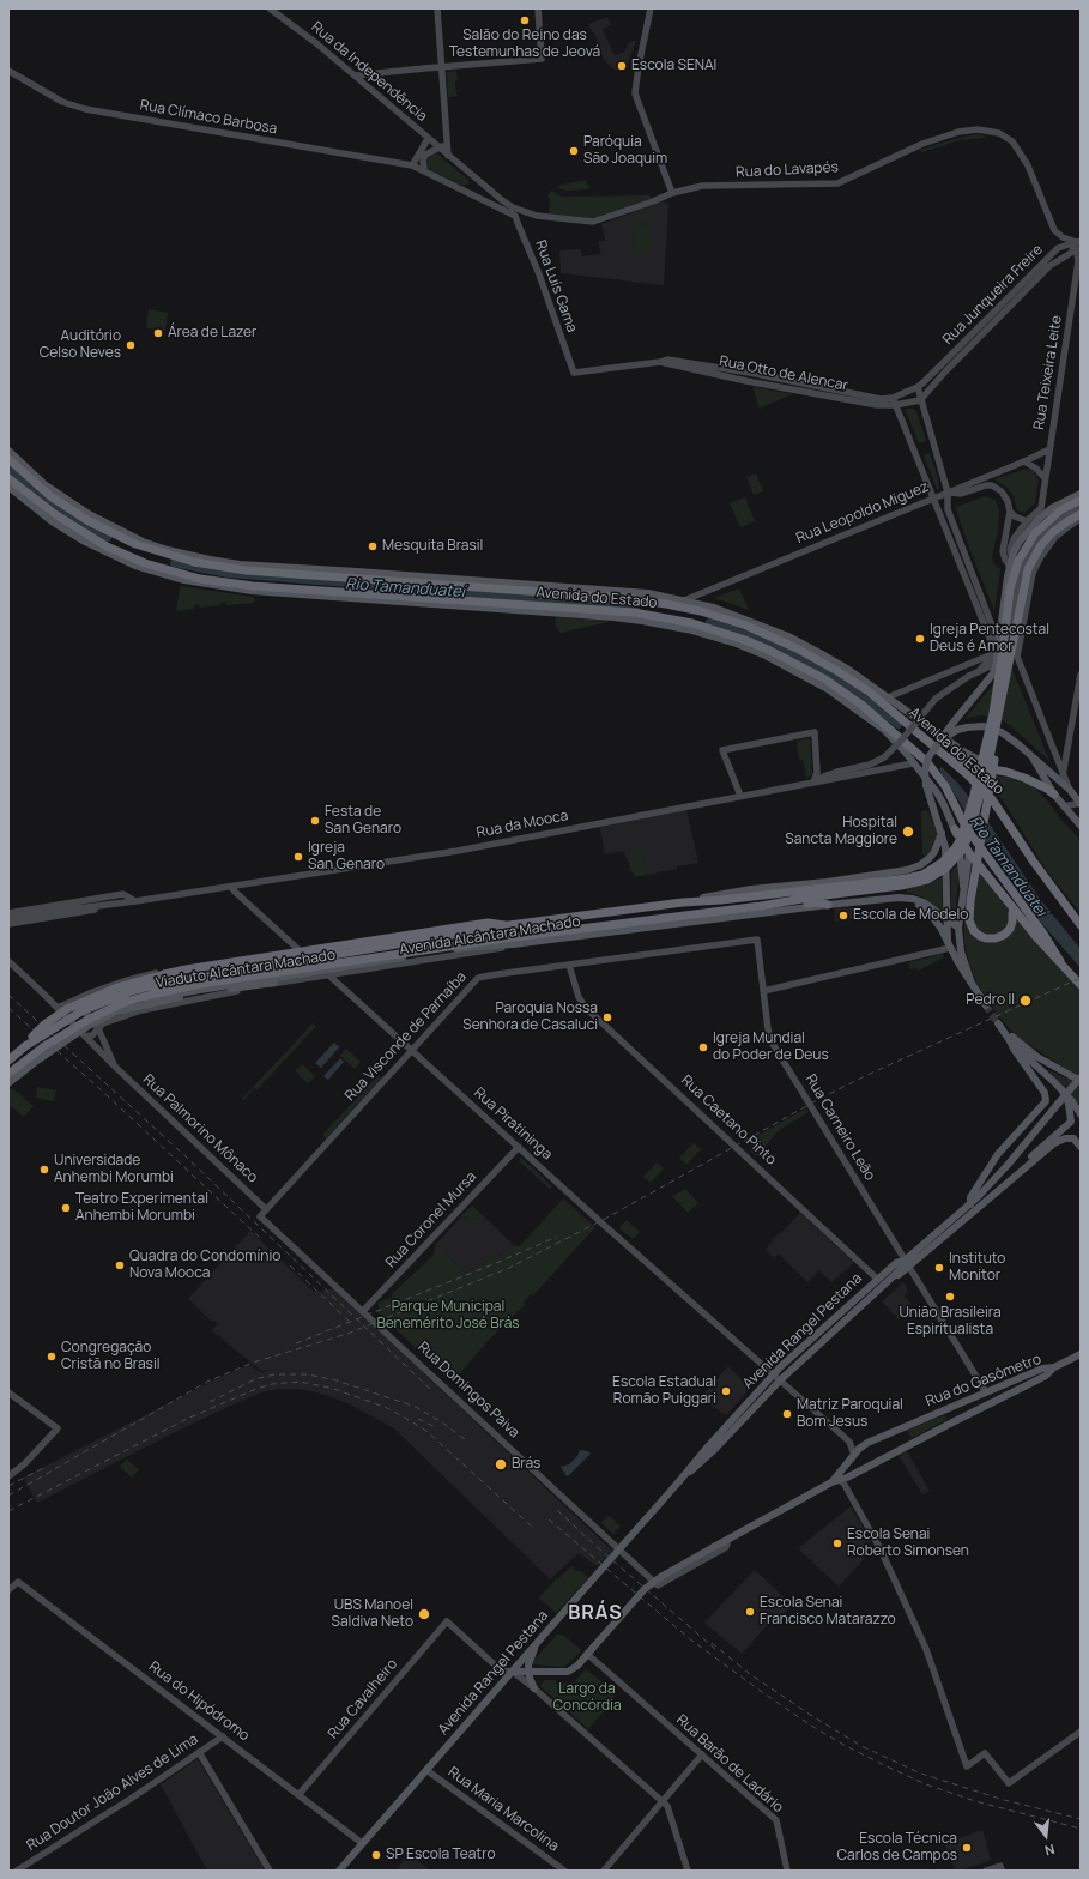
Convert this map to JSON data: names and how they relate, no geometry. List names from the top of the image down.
{
  "streets": {
    "highway": ["Avenida do Estado", "Avenida Alcântara Machado", "Viaduto Alcântara Machado"],
    "main road": ["Rua Caetano Pinto", "Avenida Rangel Pestana", "Rua do Gasômetro"],
    "street": [
      "Rua da Independência",
      "Rua Clímaco Barbosa",
      "Rua do Lavapés",
      "Rua Luís Gama",
      "Rua Junqueira Freire",
      "Rua Teixeira Leite",
      "Rua Otto de Alencar",
      "Rua Leopoldo Miguez",
      "Rua da Mooca",
      "Rua Visconde de Parnaíba",
      "Rua Piratininga",
      "Rua Carneiro Leão",
      "Rua Palmorino Mônaco",
      "Rua Coronel Mursa",
      "Rua Domingos Paiva",
      "Rua Cavalheiro",
      "Rua do Hipódromo",
      "Rua Barão de Ladário",
      "Rua Doutor João Alves de Lima",
      "Rua Maria Marcolina"
    ]
  },
  "crossings": [
    ["Rua da Independência", "Rua Clímaco Barbosa"],
    ["Rua da Independência", "Rua do Lavapés"],
    ["Rua da Independência", "Rua Luís Gama"],
    ["Rua Clímaco Barbosa", "Rua do Lavapés"],
    ["Rua Clímaco Barbosa", "Rua Luís Gama"],
    ["Rua do Lavapés", "Rua Luís Gama"],
    ["Rua do Lavapés", "Rua Junqueira Freire"],
    ["Rua do Lavapés", "Rua Teixeira Leite"],
    ["Rua Luís Gama", "Rua Otto de Alencar"],
    ["Rua Junqueira Freire", "Rua Teixeira Leite"],
    ["Rua Junqueira Freire", "Rua Otto de Alencar"],
    ["Rua Teixeira Leite", "Rua Leopoldo Miguez"],
    ["Rua Leopoldo Miguez", "Avenida do Estado"],
    ["Avenida do Estado", "Rua da Mooca"],
    ["Rua da Mooca", "Rua Piratininga"],
    ["Avenida Alcântara Machado", "Viaduto Alcântara Machado"],
    ["Avenida Alcântara Machado", "Rua Piratininga"],
    ["Avenida Alcântara Machado", "Rua Palmorino Mônaco"],
    ["Rua Visconde de Parnaíba", "Rua Caetano Pinto"],
    ["Rua Visconde de Parnaíba", "Rua Piratininga"],
    ["Rua Visconde de Parnaíba", "Rua Carneiro Leão"],
    ["Rua Visconde de Parnaíba", "Rua Palmorino Mônaco"],
    ["Rua Visconde de Parnaíba", "Rua Domingos Paiva"],
    ["Rua Caetano Pinto", "Avenida Rangel Pestana"],
    ["Rua Piratininga", "Rua Coronel Mursa"],
    ["Rua Piratininga", "Avenida Rangel Pestana"],
    ["Rua Piratininga", "Rua do Gasômetro"],
    ["Rua Carneiro Leão", "Avenida Rangel Pestana"],
    ["Rua Carneiro Leão", "Rua do Gasômetro"],
    ["Rua Coronel Mursa", "Rua Domingos Paiva"],
    ["Avenida Rangel Pestana", "Rua Cavalheiro"],
    ["Avenida Rangel Pestana", "Rua do Hipódromo"],
    ["Avenida Rangel Pestana", "Rua Maria Marcolina"],
    ["Rua do Gasômetro", "Rua Domingos Paiva"],
    ["Rua Cavalheiro", "Rua do Hipódromo"],
    ["Rua do Hipódromo", "Rua Doutor João Alves de Lima"]
  ],
  "districts": ["BRÁS"],
  "water": ["Rio Tamanduateí"],
  "parks": ["Parque Municipal Benemérito José Brás", "Largo da Concórdia"],
  "places": [
    "Salão do Reino das Testemunhas de Jeová",
    "Escola SENAI",
    "Paróquia São Joaquim",
    "Área de Lazer",
    "Auditório Celso Neves",
    "Mesquita Brasil",
    "Igreja Pentecostal Deus é Amor",
    "Festa de San Genaro",
    "Hospital Sancta Maggiore",
    "Igreja San Genaro",
    "Escola de Modelo",
    "Pedro II",
    "Paroquia Nossa Senhora de Casaluci",
    "Igreja Mundial do Poder de Deus",
    "Universidade Anhembi Morumbi",
    "Teatro Experimental Anhembi Morumbi",
    "Quadra do Condomínio Nova Mooca",
    "Instituto Monitor",
    "União Brasileira Espiritualista",
    "Congregação Cristã no Brasil",
    "Escola Estadual Romão Puiggari",
    "Matriz Paroquial Bom Jesus",
    "Brás",
    "Escola Senai Roberto Simonsen",
    "Escola Senai Francisco Matarazzo",
    "UBS Manoel Saldiva Neto",
    "Escola Técnica Carlos de Campos",
    "SP Escola Teatro"
  ],
  "north": "bottom"
}
